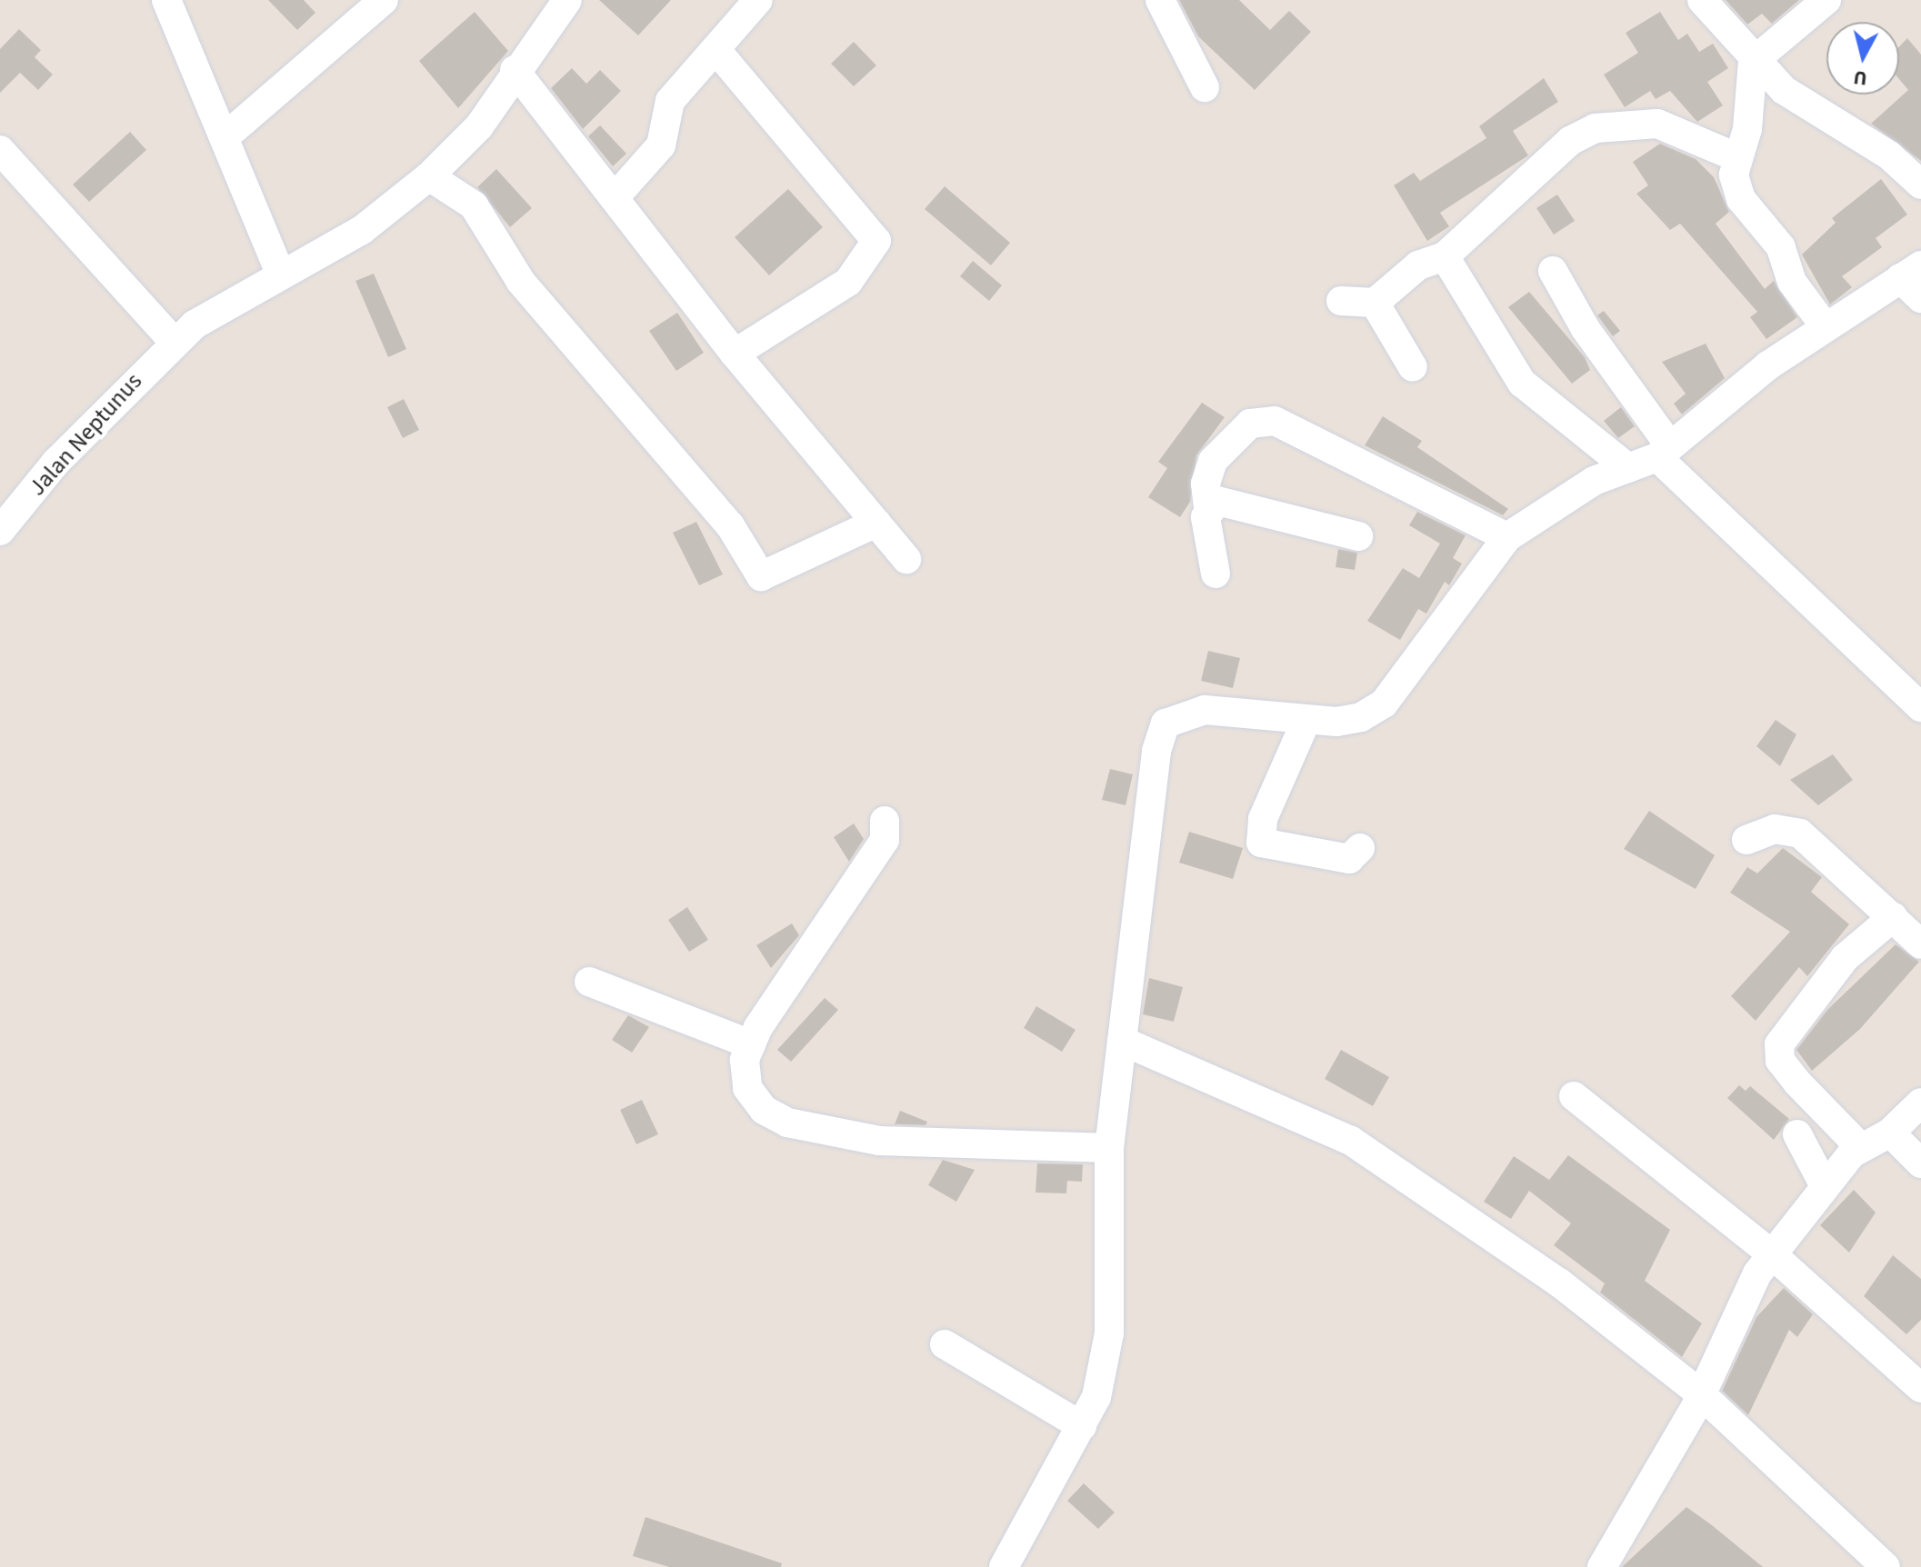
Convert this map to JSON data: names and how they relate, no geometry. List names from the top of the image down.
{
  "streets": {
    "street": ["Jalan Neptunus"]
  },
  "north": "bottom"
}
